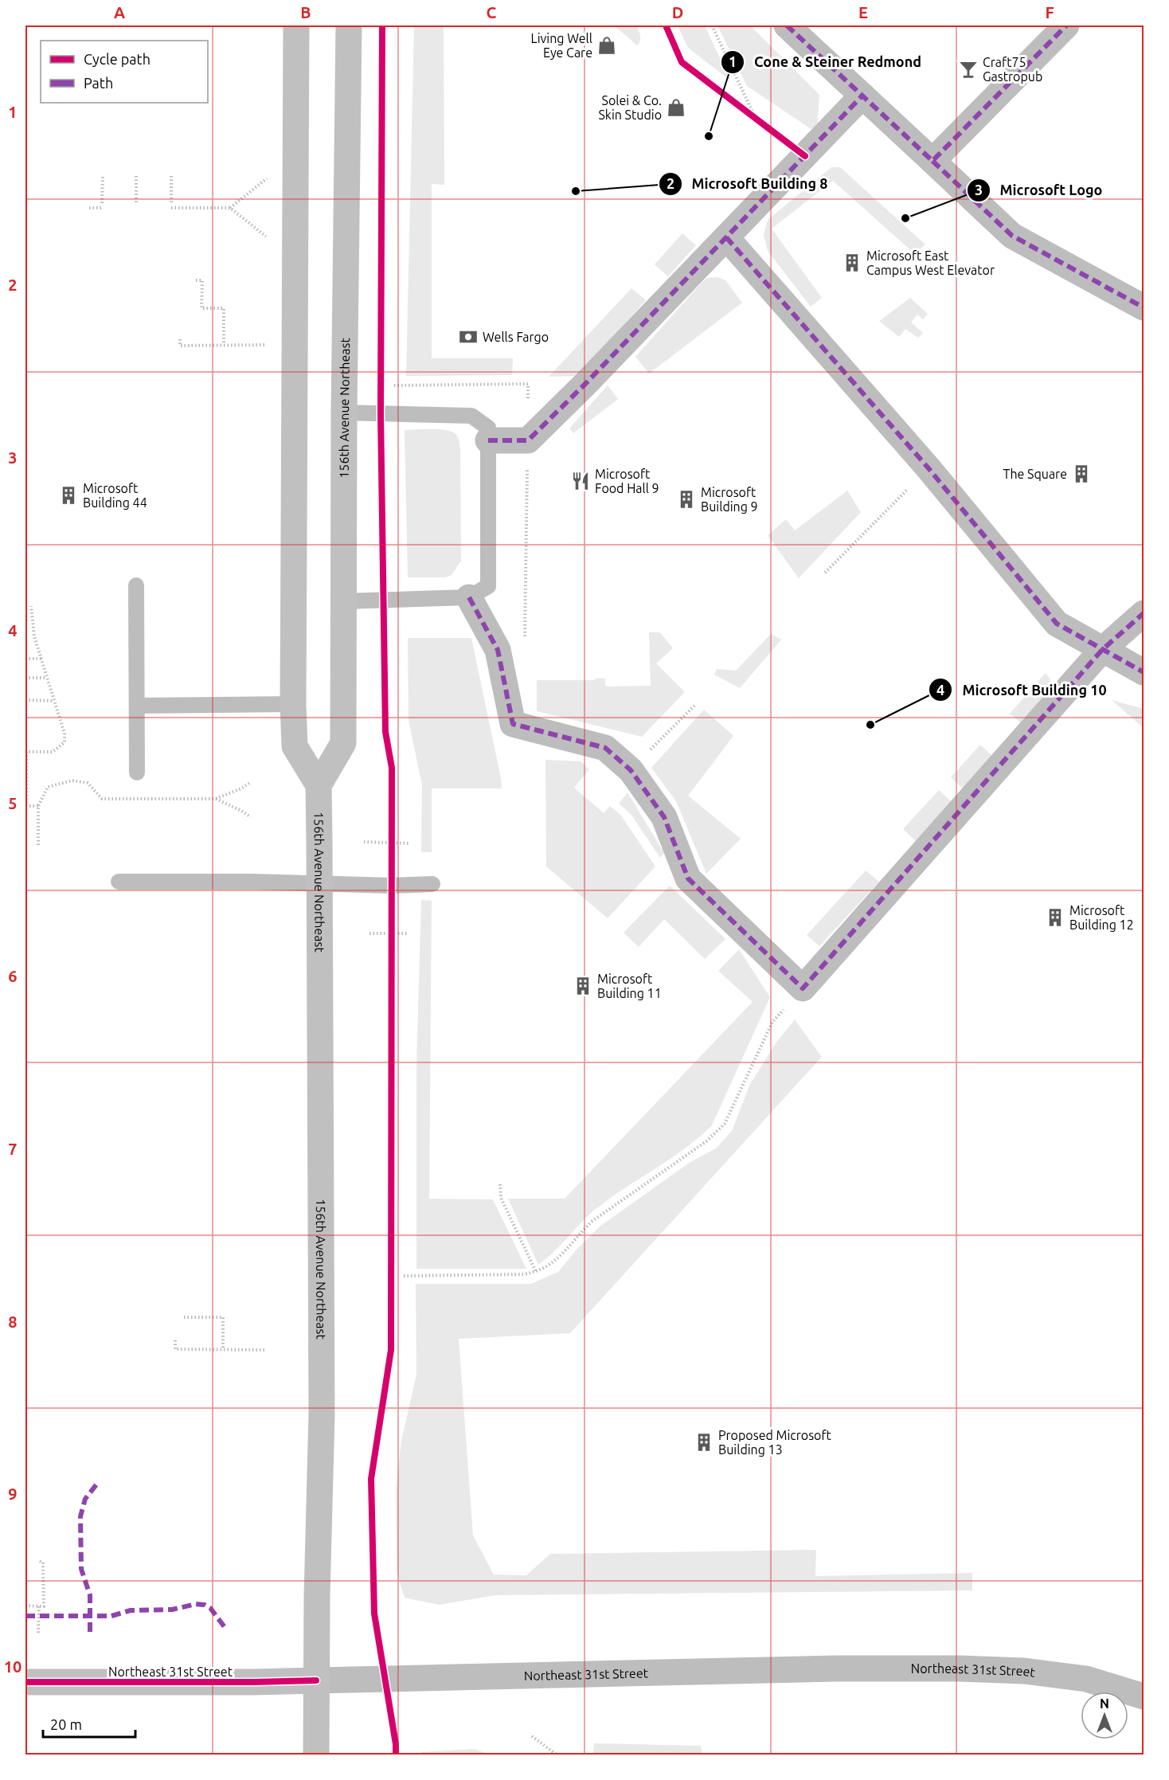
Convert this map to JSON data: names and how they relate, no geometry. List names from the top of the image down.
{
  "streets": {
    "main road": ["156th Avenue Northeast", "Northeast 31st Street"]
  },
  "crossings": [
    ["156th Avenue Northeast", "Northeast 31st Street"]
  ],
  "places": {
    "shop": ["Living Well Eye Care", "Solei & Co. Skin Studio"],
    "bar": ["Craft75 Gastropub"],
    "other": [
      "Cone & Steiner Redmond",
      "Microsoft Building 8",
      "Microsoft Logo",
      "Microsoft Building 10"
    ],
    "building": [
      "Microsoft East Campus West Elevator",
      "The Square",
      "Microsoft Building 44",
      "Microsoft Building 9",
      "Microsoft Building 12",
      "Microsoft Building 11",
      "Proposed Microsoft Building 13"
    ],
    "bank": ["Wells Fargo"],
    "restaurant": ["Microsoft Food Hall 9"]
  },
  "legend": ["Cycle path", "Path"],
  "scale_bar": "20 m",
  "north": "top",
  "grid": {
    "columns": [
      "A",
      "B",
      "C",
      "D",
      "E",
      "F"
    ],
    "rows": [
      "1",
      "2",
      "3",
      "4",
      "5",
      "6",
      "7",
      "8",
      "9",
      "10"
    ]
  }
}
